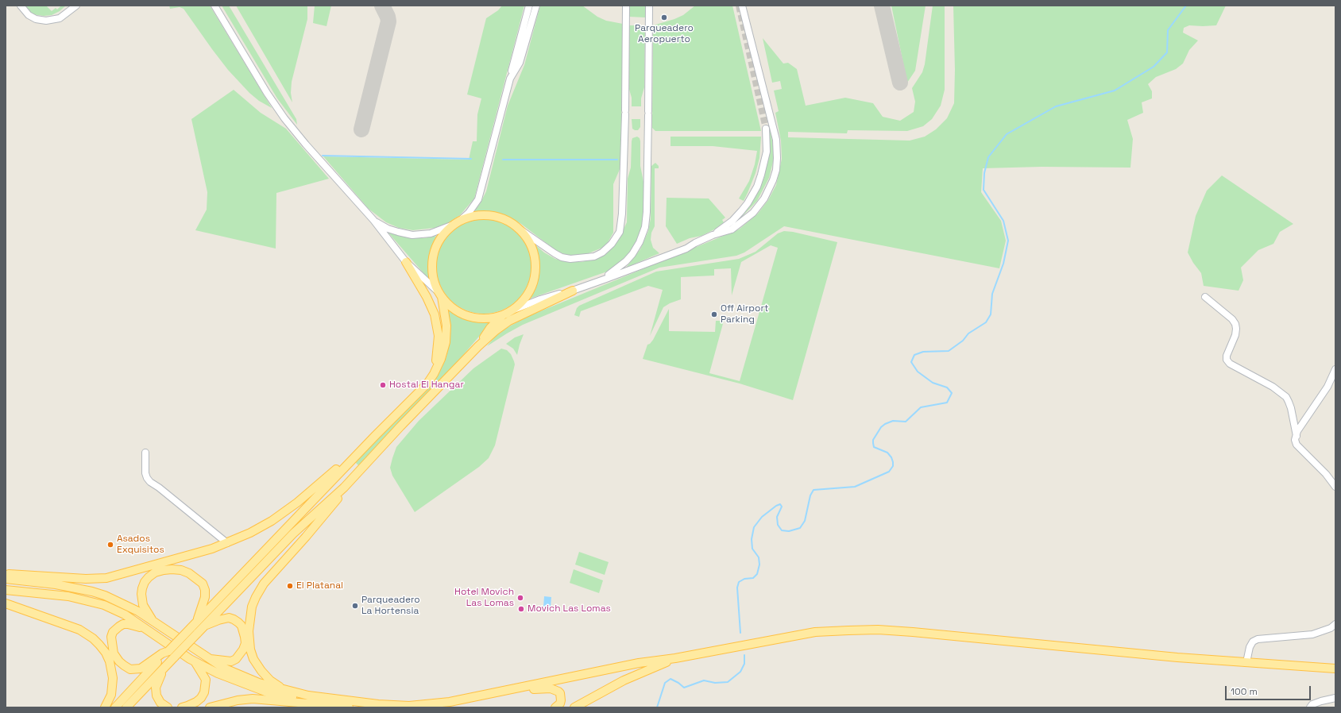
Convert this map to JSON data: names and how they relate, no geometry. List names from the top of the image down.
{
  "places": [
    "Parqueadero Aeropuerto",
    "Off Airport Parking",
    "Hostal El Hangar",
    "Asados Exquisitos",
    "El Platanal",
    "Hotel Movich Las Lomas",
    "Parqueadero La Hortensia",
    "Movich Las Lomas"
  ],
  "scale_bar": "100 m"
}
